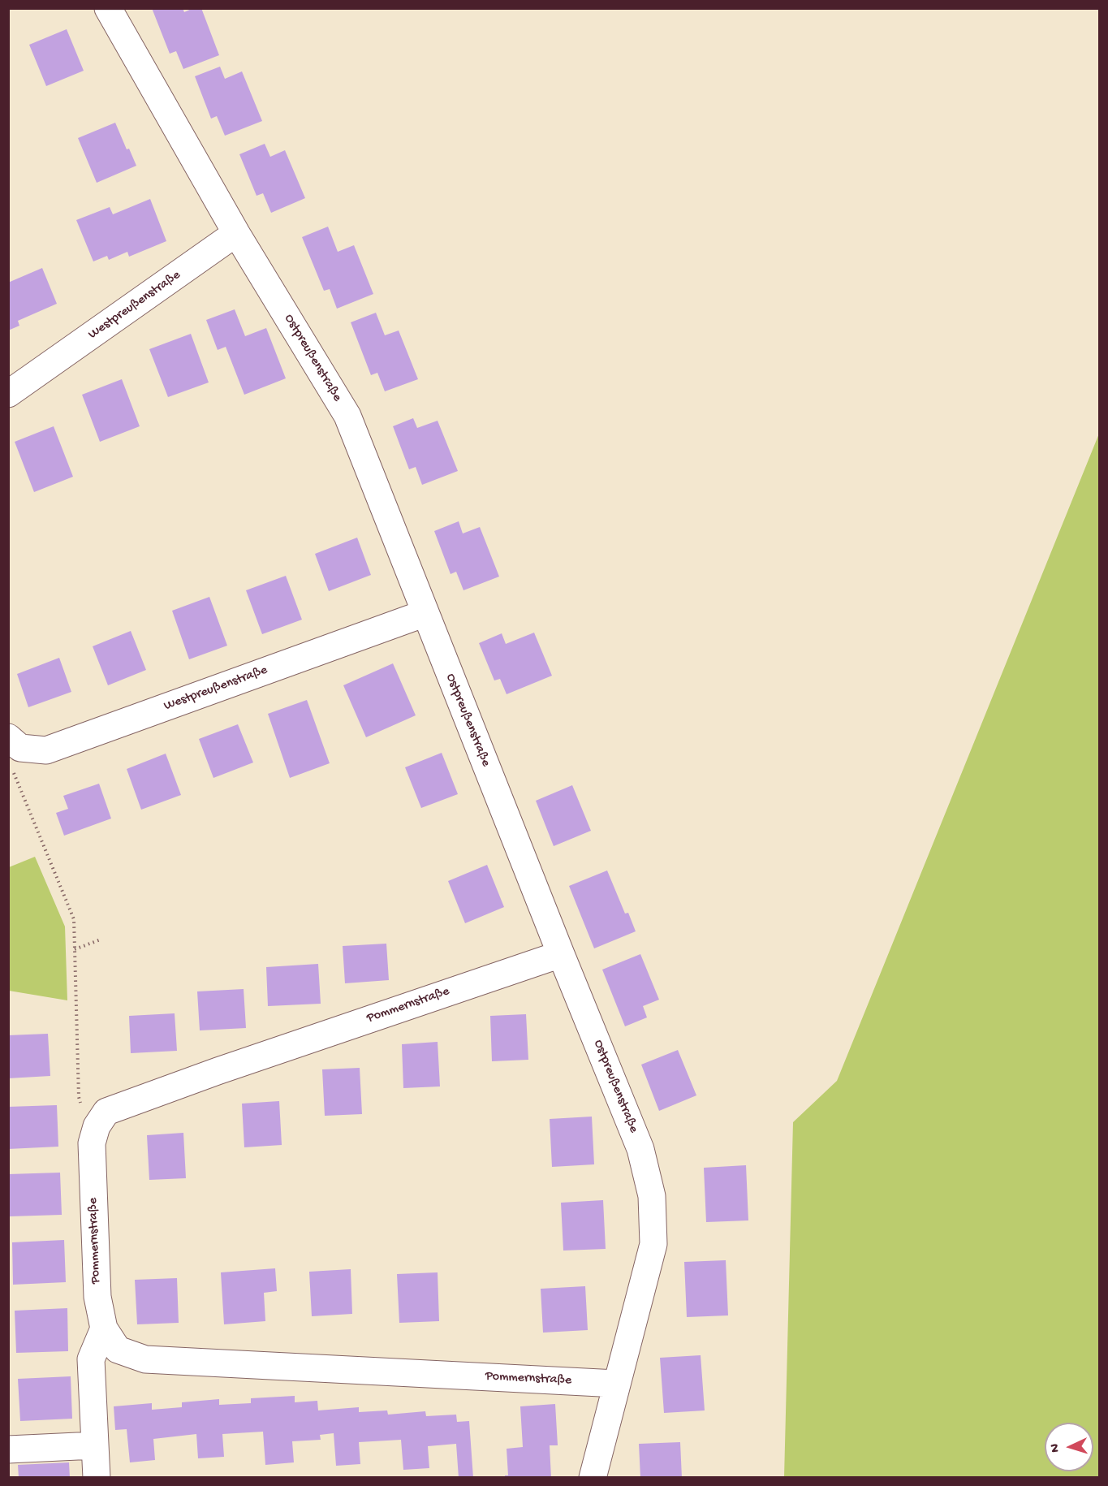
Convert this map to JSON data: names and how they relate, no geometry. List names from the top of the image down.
{
  "streets": {
    "street": ["Westpreußenstraße", "Ostpreußenstraße", "Pommernstraße"]
  },
  "crossings": [
    ["Westpreußenstraße", "Ostpreußenstraße"],
    ["Ostpreußenstraße", "Pommernstraße"]
  ],
  "north": "left"
}
